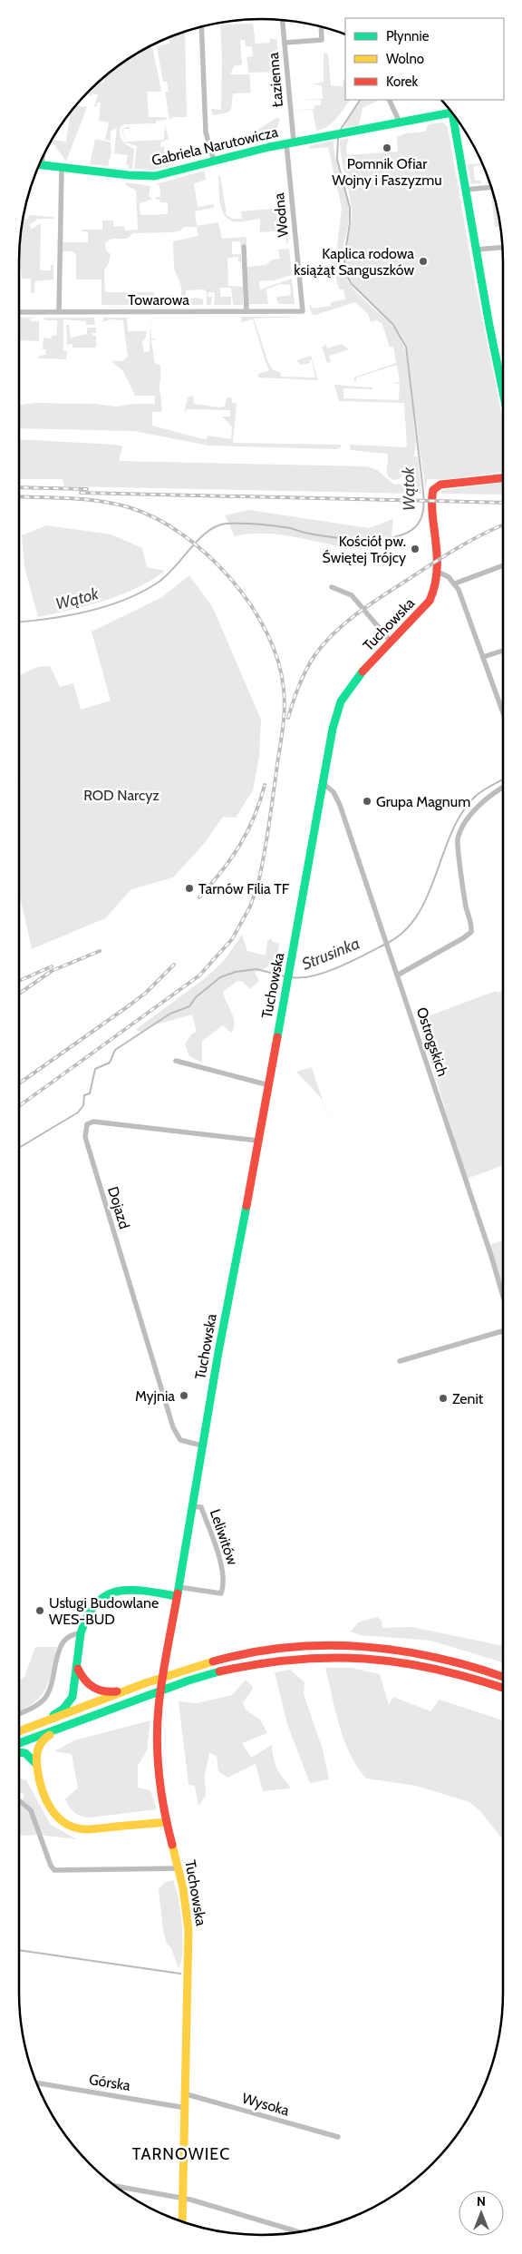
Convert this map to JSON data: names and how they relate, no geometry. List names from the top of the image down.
{
  "streets": {
    "main road": ["Gabriela Narutowicza", "Tuchowska"],
    "street": [
      "Łazienna",
      "Wodna",
      "Towarowa",
      "Ostrogskich",
      "Dojazd",
      "Leliwitów",
      "Górska",
      "Wysoka"
    ]
  },
  "crossings": [
    ["Łazienna", "Gabriela Narutowicza"],
    ["Łazienna", "Wodna"],
    ["Gabriela Narutowicza", "Wodna"],
    ["Wodna", "Towarowa"],
    ["Tuchowska", "Ostrogskich"],
    ["Tuchowska", "Dojazd"],
    ["Tuchowska", "Leliwitów"],
    ["Tuchowska", "Górska"],
    ["Tuchowska", "Wysoka"]
  ],
  "districts": ["TARNOWIEC"],
  "water": ["Wątok", "Strusinka"],
  "parks": ["ROD Narcyz"],
  "places": [
    "Pomnik Ofiar Wojny i Faszyzmu",
    "Kaplica rodowa książąt Sanguszków",
    "Kościół pw. Świętej Trójcy",
    "Grupa Magnum",
    "Tarnów Filia TF",
    "Myjnia",
    "Zenit",
    "Usługi Budowlane WES-BUD"
  ],
  "legend": ["Płynnie", "Wolno", "Korek"],
  "north": "top"
}
